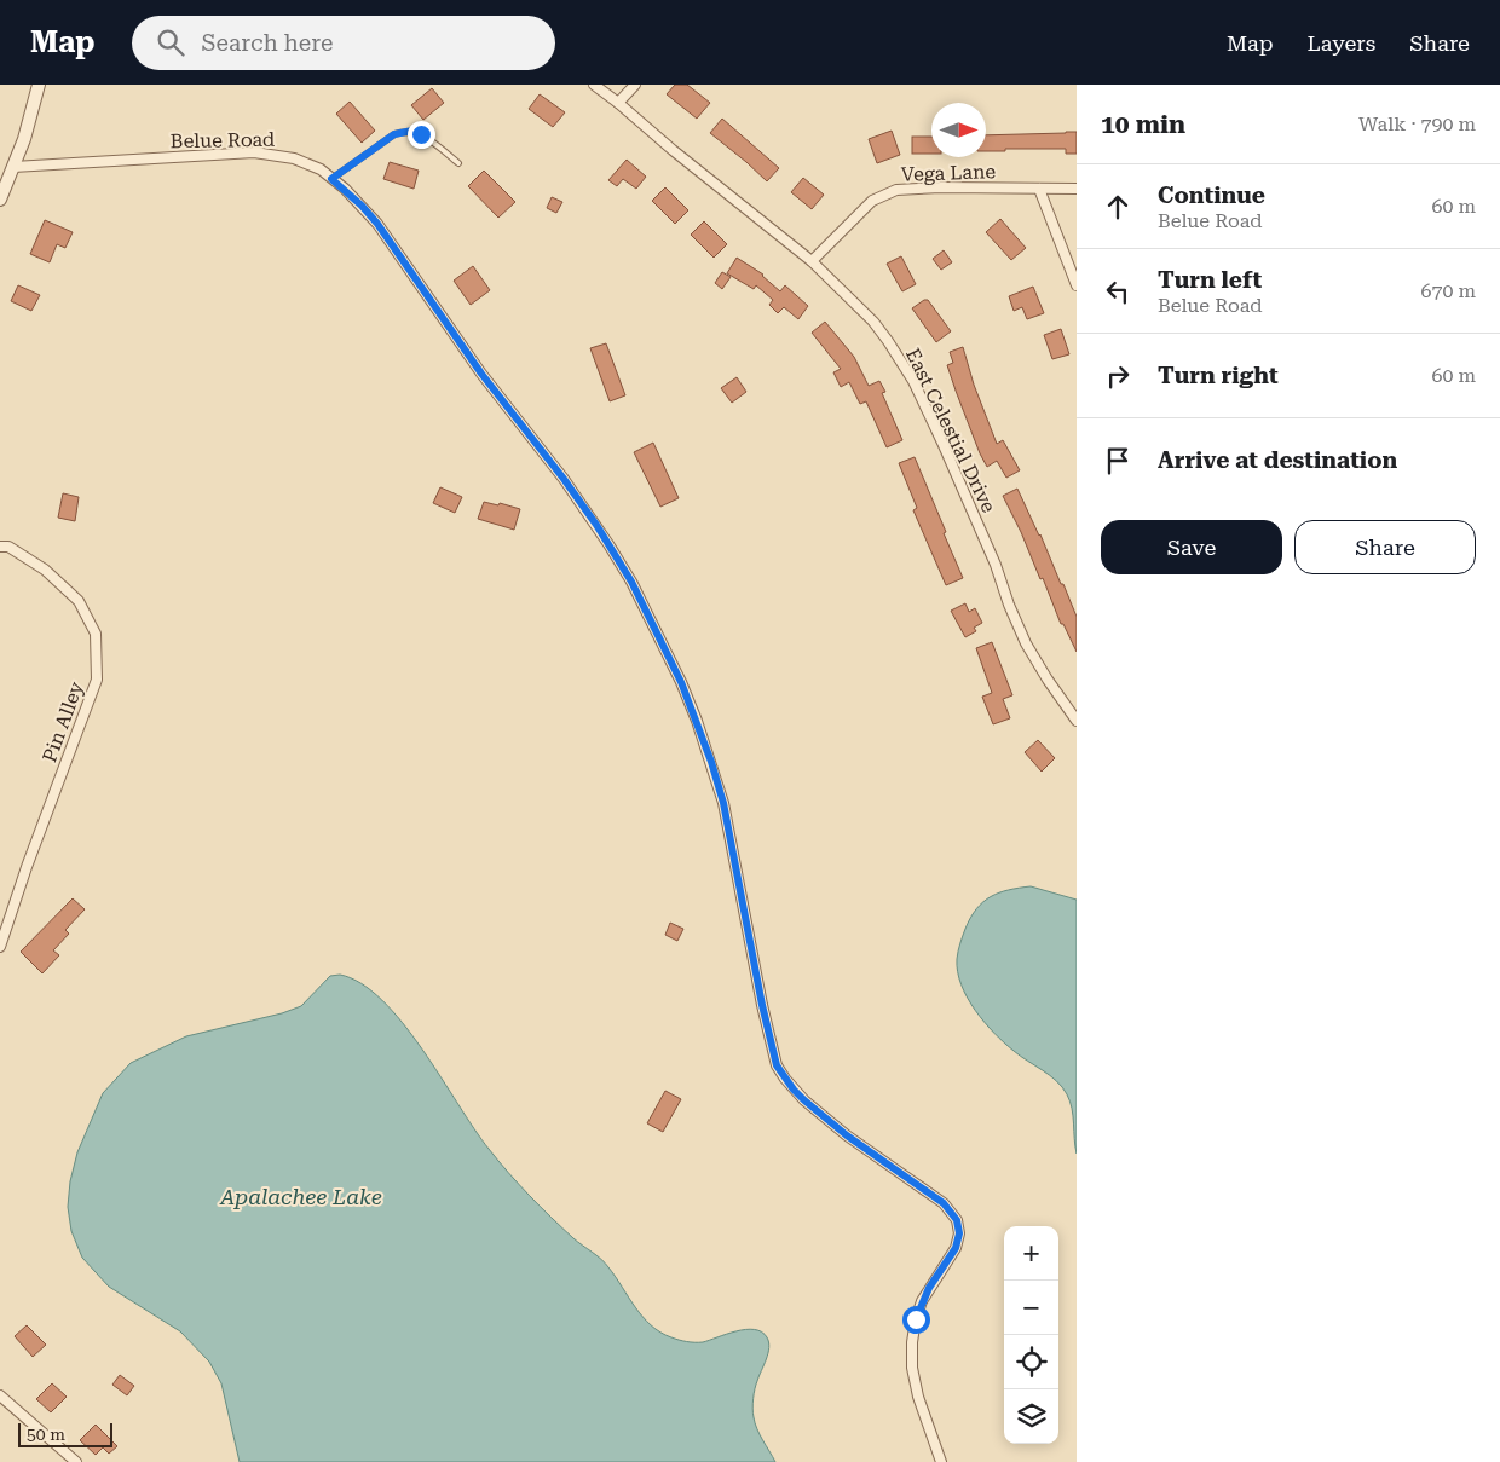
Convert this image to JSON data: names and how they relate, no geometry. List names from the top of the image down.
{
  "streets": {
    "street": [
      "Belue Road",
      "Vega Lane",
      "East Celestial Drive",
      "Pin Alley"
    ]
  },
  "crossings": [
    ["Vega Lane", "East Celestial Drive"]
  ],
  "water": ["Apalachee Lake"],
  "scale_bar": "50 m",
  "north": "right",
  "page": {
    "header": "Map",
    "search": "Search here",
    "nav": ["Map", "Layers", "Share"],
    "heading": ["10 min", "Walk · 790 m"],
    "list": [
      ["Continue", "Belue Road", "60 m"],
      ["Turn left", "Belue Road", "670 m"],
      ["Turn right", "60 m"],
      "Arrive at destination"
    ],
    "buttons": ["Save", "Share"],
    "map_buttons": ["+", "−"],
    "scale": "50 m"
  }
}
